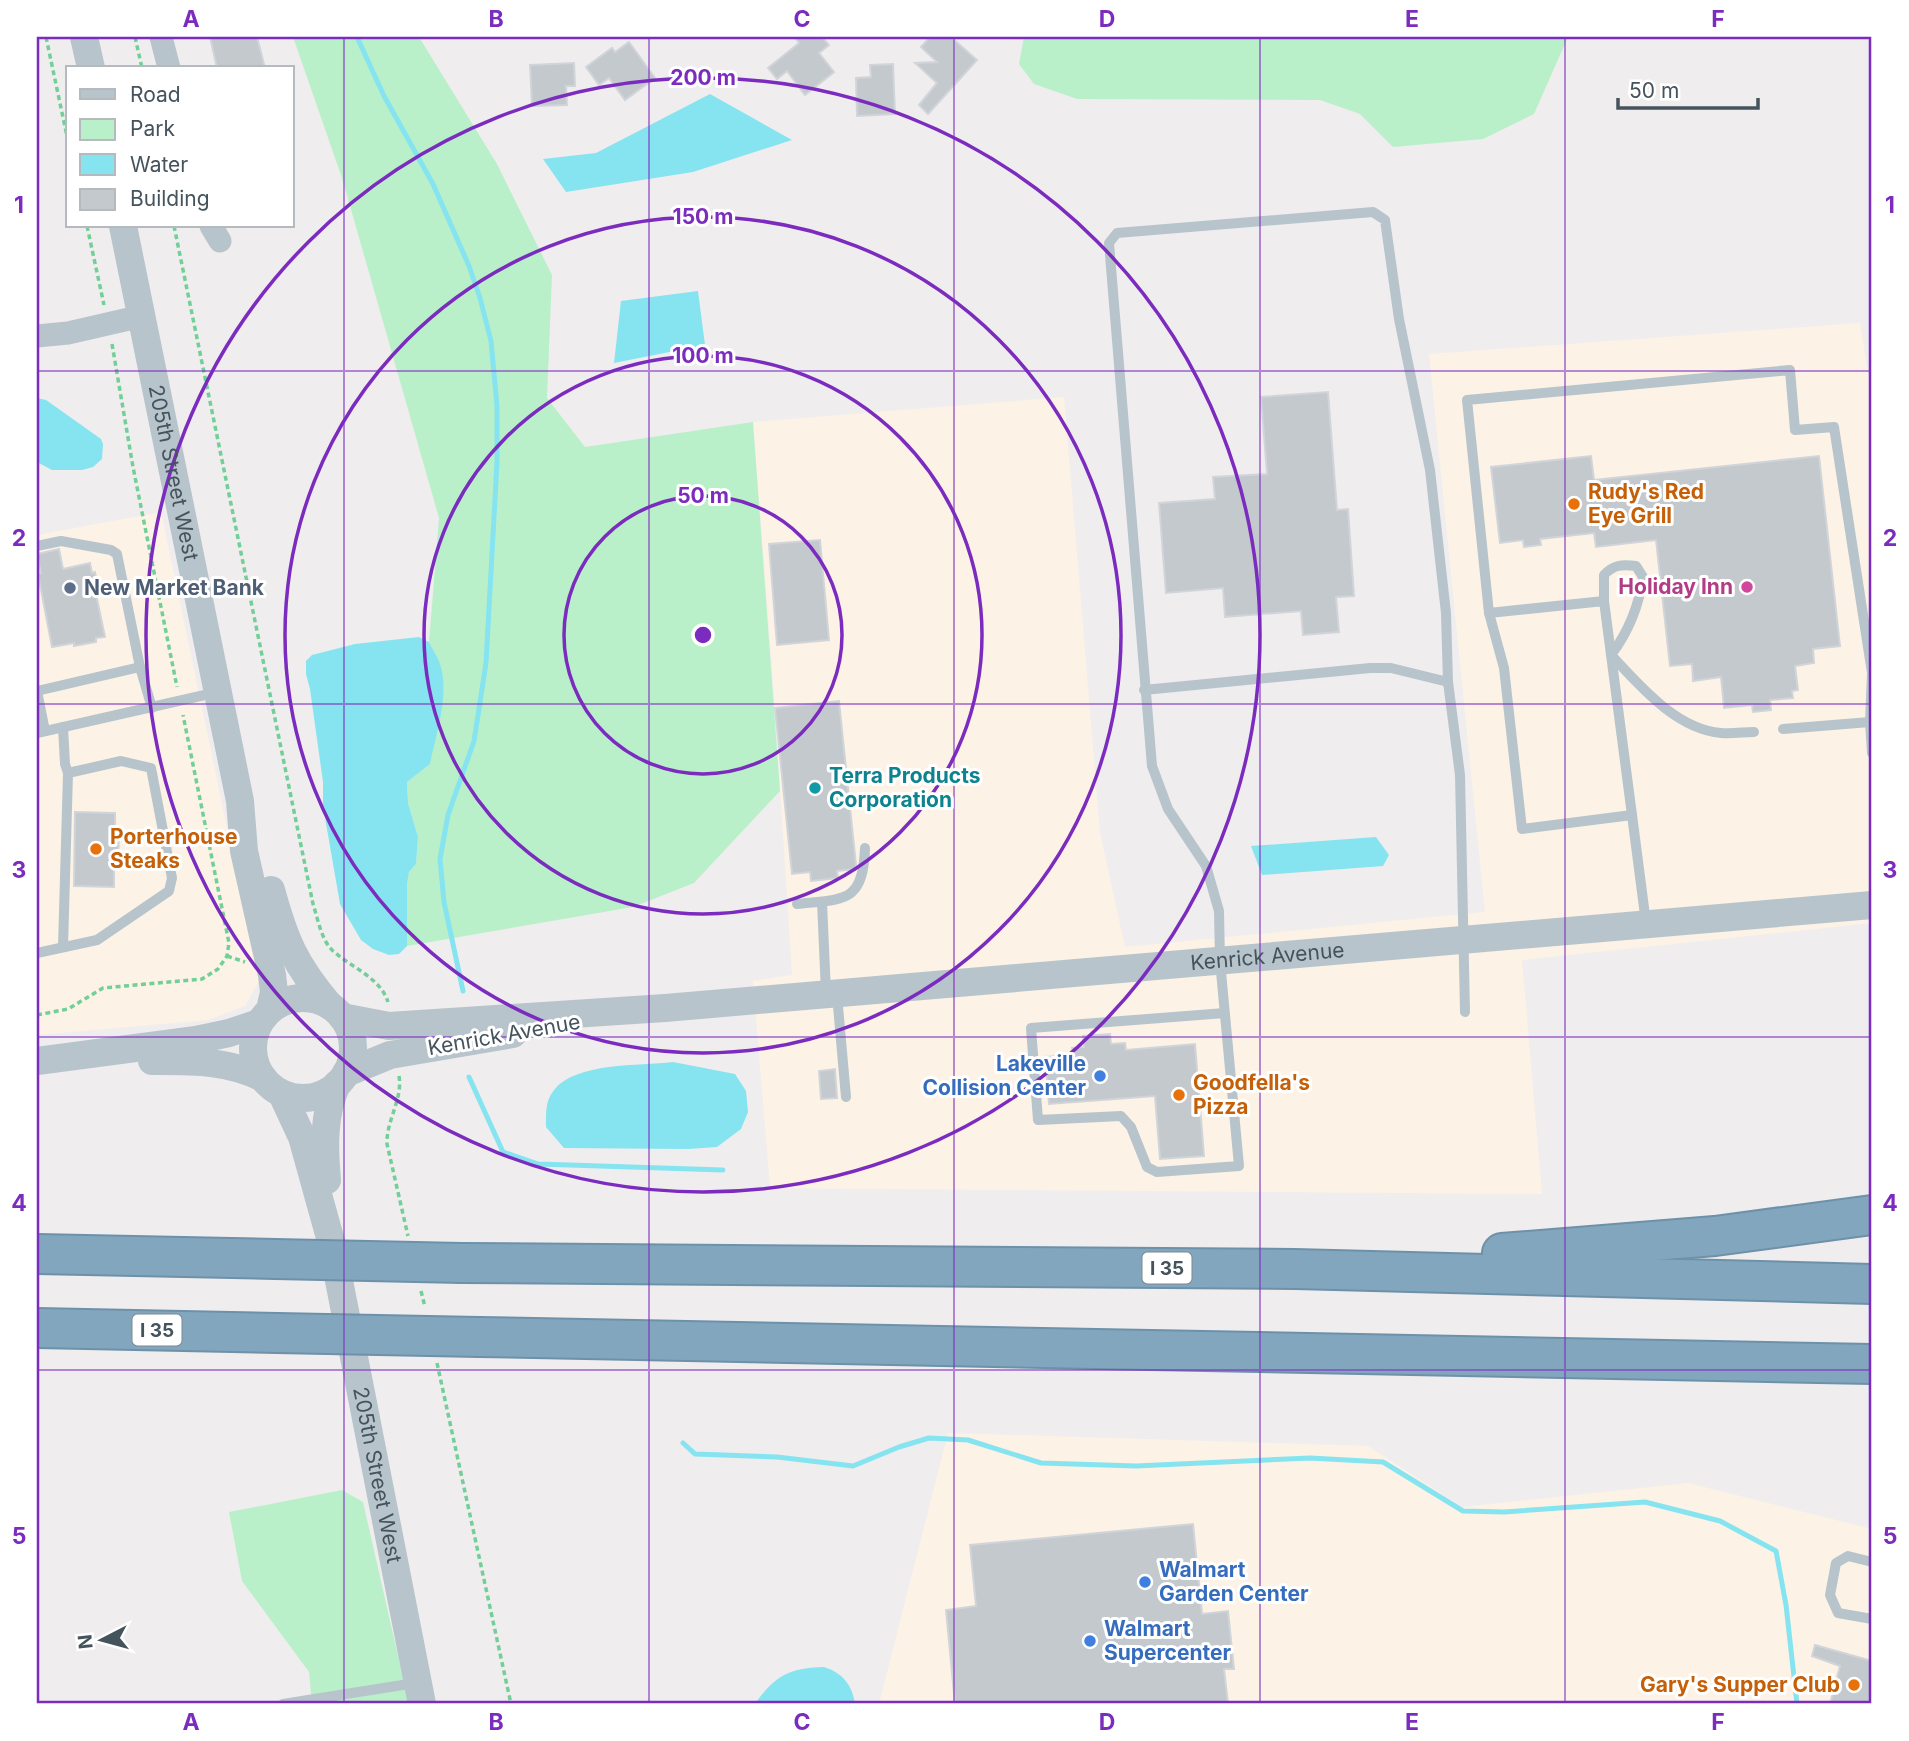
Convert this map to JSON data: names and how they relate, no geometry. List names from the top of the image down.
{
  "streets": {
    "highway": ["I 35"],
    "street": ["205th Street West", "Kenrick Avenue"]
  },
  "crossings": [
    ["205th Street West", "Kenrick Avenue"]
  ],
  "places": [
    "Rudy's Red Eye Grill",
    "Holiday Inn",
    "New Market Bank",
    "Terra Products Corporation",
    "Porterhouse Steaks",
    "Lakeville Collision Center",
    "Goodfella's Pizza",
    "Walmart Garden Center",
    "Walmart Supercenter",
    "Gary's Supper Club"
  ],
  "legend": [
    "Road",
    "Park",
    "Water",
    "Building"
  ],
  "scale_bar": "50 m",
  "north": "left",
  "grid": {
    "columns": [
      "A",
      "B",
      "C",
      "D",
      "E",
      "F"
    ],
    "rows": [
      "1",
      "2",
      "3",
      "4",
      "5"
    ]
  },
  "rings": [
    "200 m",
    "150 m",
    "100 m",
    "50 m"
  ]
}
